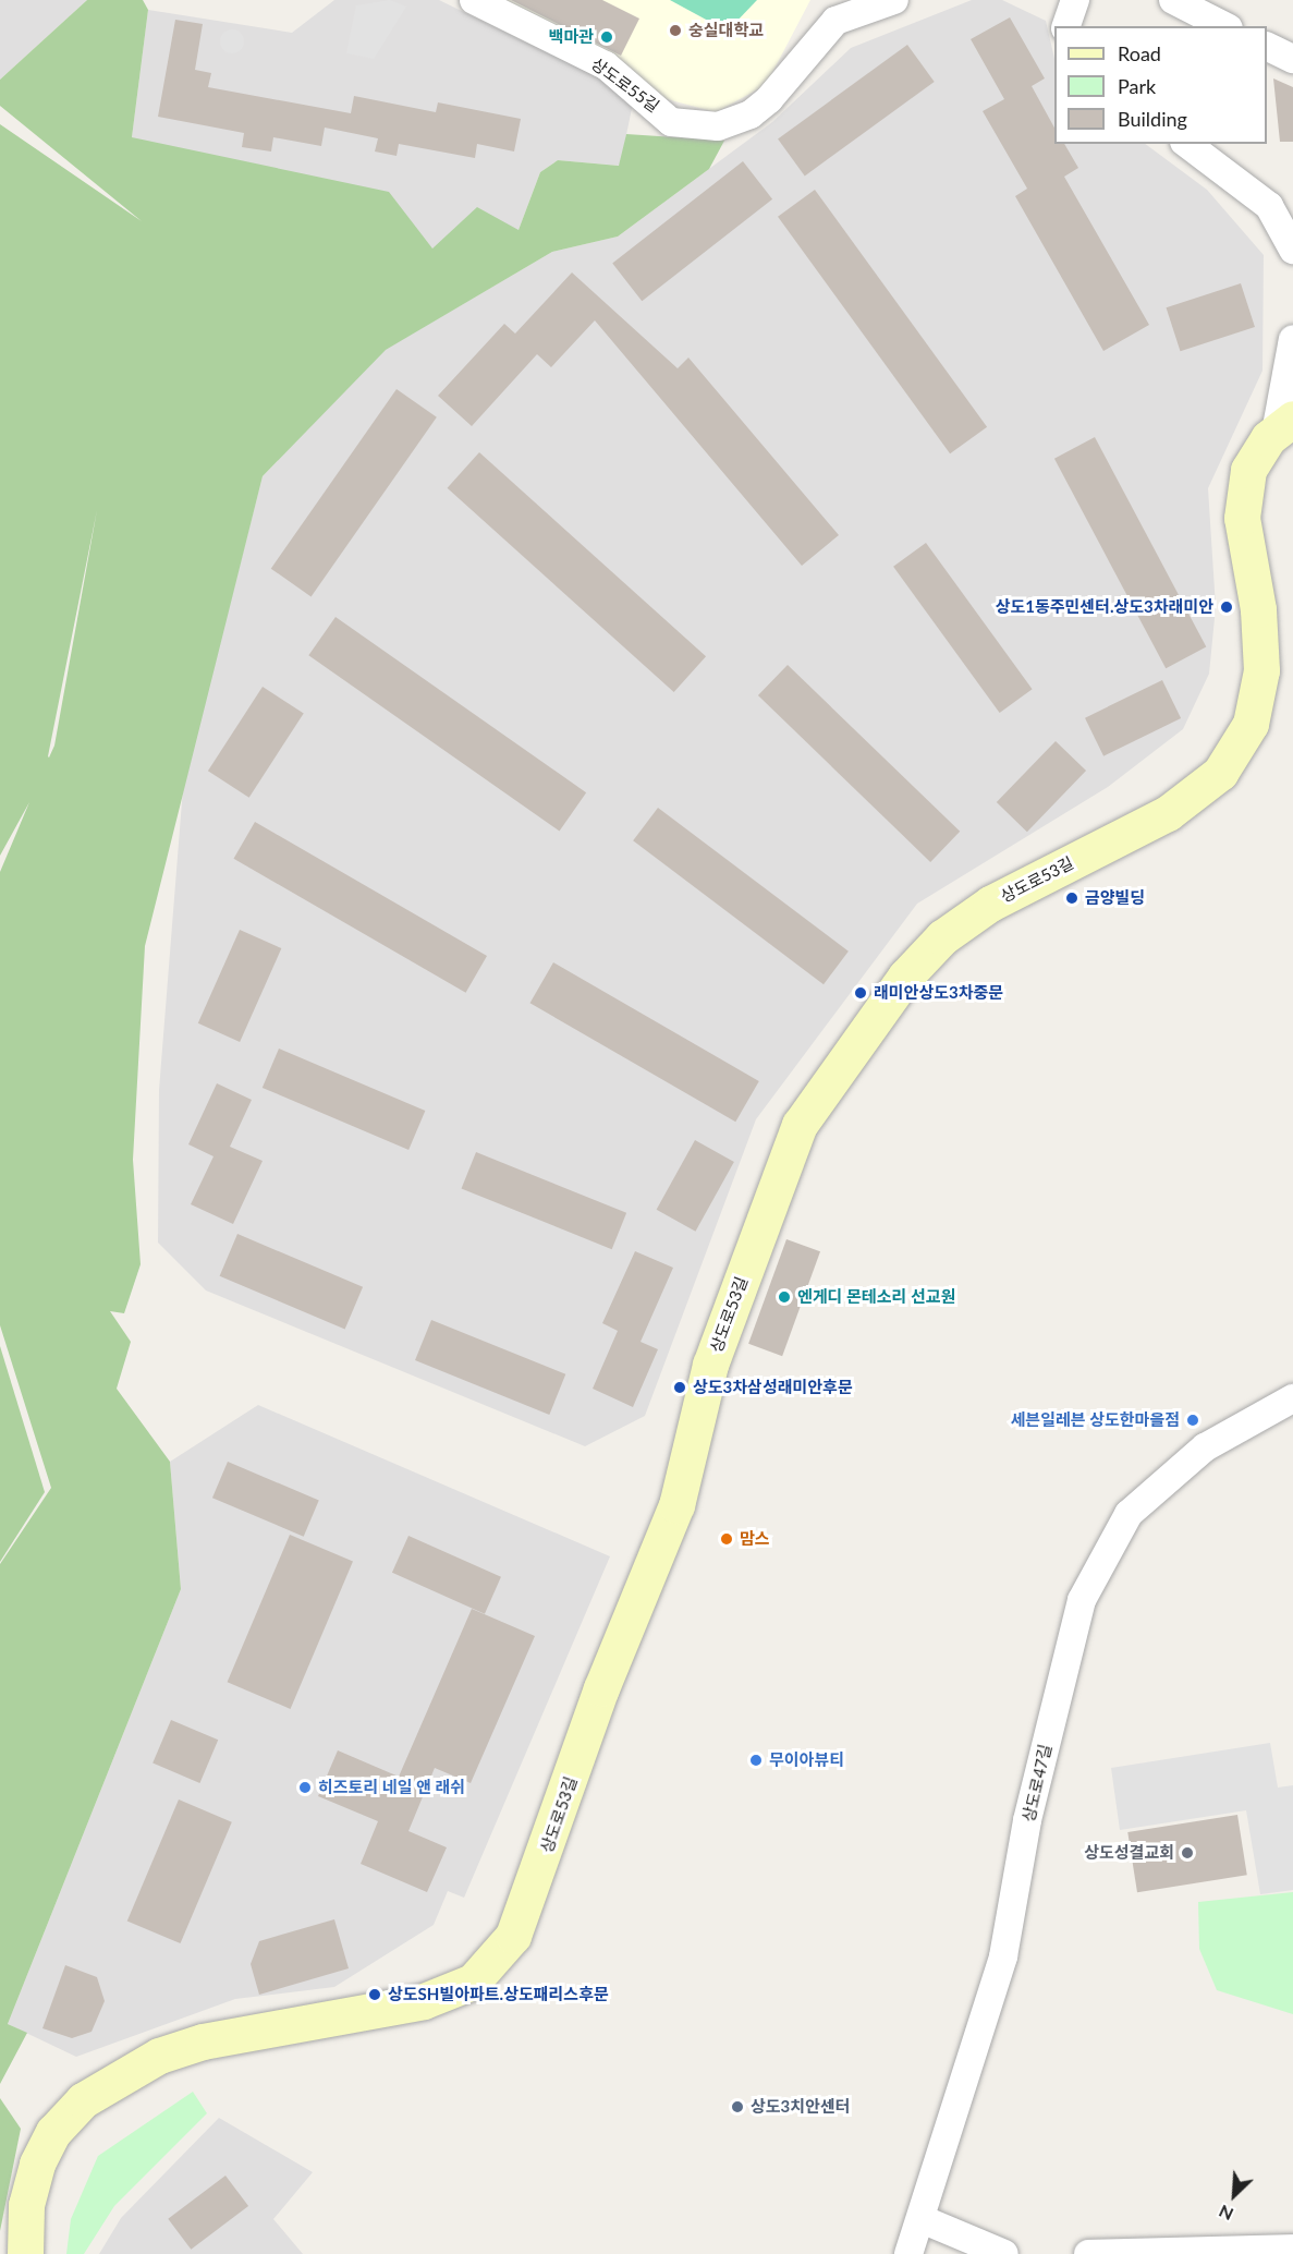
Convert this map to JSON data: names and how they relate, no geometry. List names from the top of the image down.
{
  "streets": {
    "street": ["상도로55길", "상도로53길", "상도로47길"]
  },
  "places": [
    "숭실대학교",
    "백마관",
    "상도1동주민센터.상도3차래미안",
    "금양빌딩",
    "래미안상도3차중문",
    "엔게디 몬테소리 선교원",
    "상도3차삼성래미안후문",
    "세븐일레븐 상도한마을점",
    "맘스",
    "무이아뷰티",
    "히즈토리 네일 앤 래쉬",
    "상도성결교회",
    "상도SH빌아파트.상도패리스후문",
    "상도3치안센터"
  ],
  "legend": ["Road", "Park", "Building"],
  "north": "bottom left"
}
